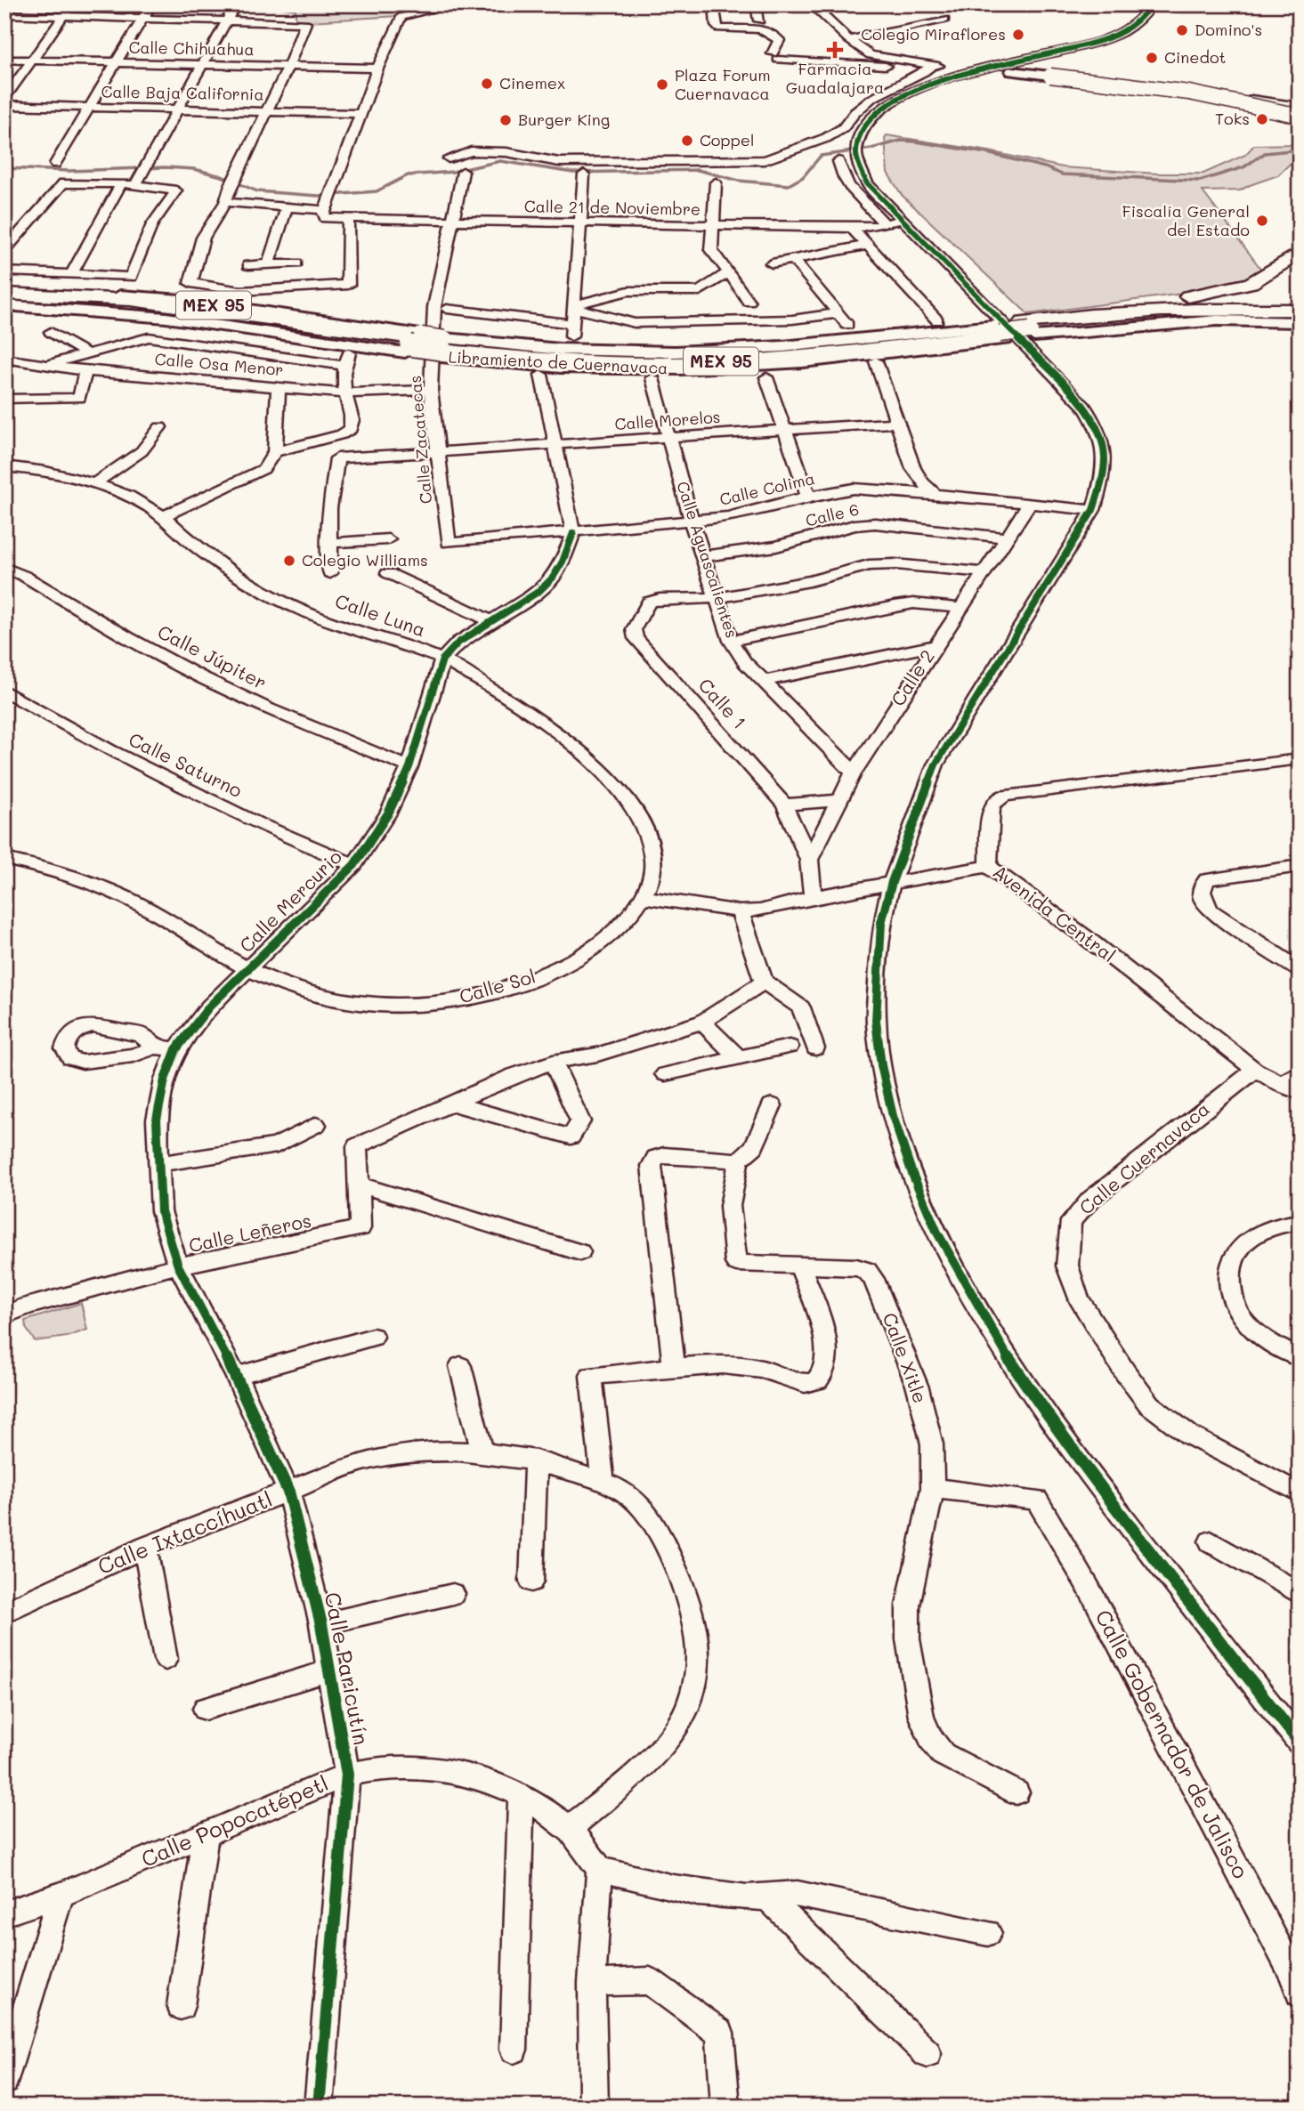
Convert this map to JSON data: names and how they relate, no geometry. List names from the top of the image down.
{
  "streets": {
    "highway": ["MEX 95"],
    "street": [
      "Calle Chihuahua",
      "Calle Baja California",
      "Calle 21 de Noviembre",
      "Calle Osa Menor",
      "Calle Morelos",
      "Calle Zacatecas",
      "Calle Colima",
      "Calle 6",
      "Calle Aguascalientes",
      "Calle Luna",
      "Calle Júpiter",
      "Calle 2",
      "Calle 1",
      "Calle Saturno",
      "Calle Mercurio",
      "Avenida Central",
      "Calle Sol",
      "Calle Cuernavaca",
      "Calle Leñeros",
      "Calle Xitle",
      "Calle Ixtaccíhuatl",
      "Calle Paricutín",
      "Calle Gobernador de Jalisco",
      "Calle Popocatépetl"
    ]
  },
  "crossings": [
    ["Calle 21 de Noviembre", "Calle Zacatecas"],
    ["Calle Osa Menor", "Calle Zacatecas"],
    ["Calle Morelos", "Calle Zacatecas"],
    ["Calle Morelos", "Calle Aguascalientes"],
    ["Calle Zacatecas", "Calle Colima"],
    ["Calle Colima", "Calle Aguascalientes"],
    ["Calle Colima", "Calle 2"],
    ["Calle Colima", "Calle Mercurio"],
    ["Calle 6", "Calle Aguascalientes"],
    ["Calle 6", "Calle 2"],
    ["Calle Aguascalientes", "Calle 2"],
    ["Calle Aguascalientes", "Calle 1"],
    ["Calle Luna", "Calle Mercurio"],
    ["Calle Luna", "Calle Sol"],
    ["Calle Júpiter", "Calle Mercurio"],
    ["Calle 2", "Calle 1"],
    ["Calle Saturno", "Calle Mercurio"],
    ["Calle Mercurio", "Calle Sol"],
    ["Calle Mercurio", "Calle Leñeros"],
    ["Calle Mercurio", "Calle Paricutín"],
    ["Avenida Central", "Calle Cuernavaca"],
    ["Calle Leñeros", "Calle Paricutín"],
    ["Calle Xitle", "Calle Gobernador de Jalisco"],
    ["Calle Ixtaccíhuatl", "Calle Paricutín"],
    ["Calle Ixtaccíhuatl", "Calle Popocatépetl"],
    ["Calle Paricutín", "Calle Popocatépetl"]
  ],
  "places": {
    "other": [
      "Domino's",
      "Colegio Miraflores",
      "Cinedot",
      "Cinemex",
      "Plaza Forum Cuernavaca",
      "Toks",
      "Burger King",
      "Coppel",
      "Fiscalía General del Estado",
      "Colegio Williams"
    ],
    "health": ["Farmacia Guadalajara"]
  }
}
